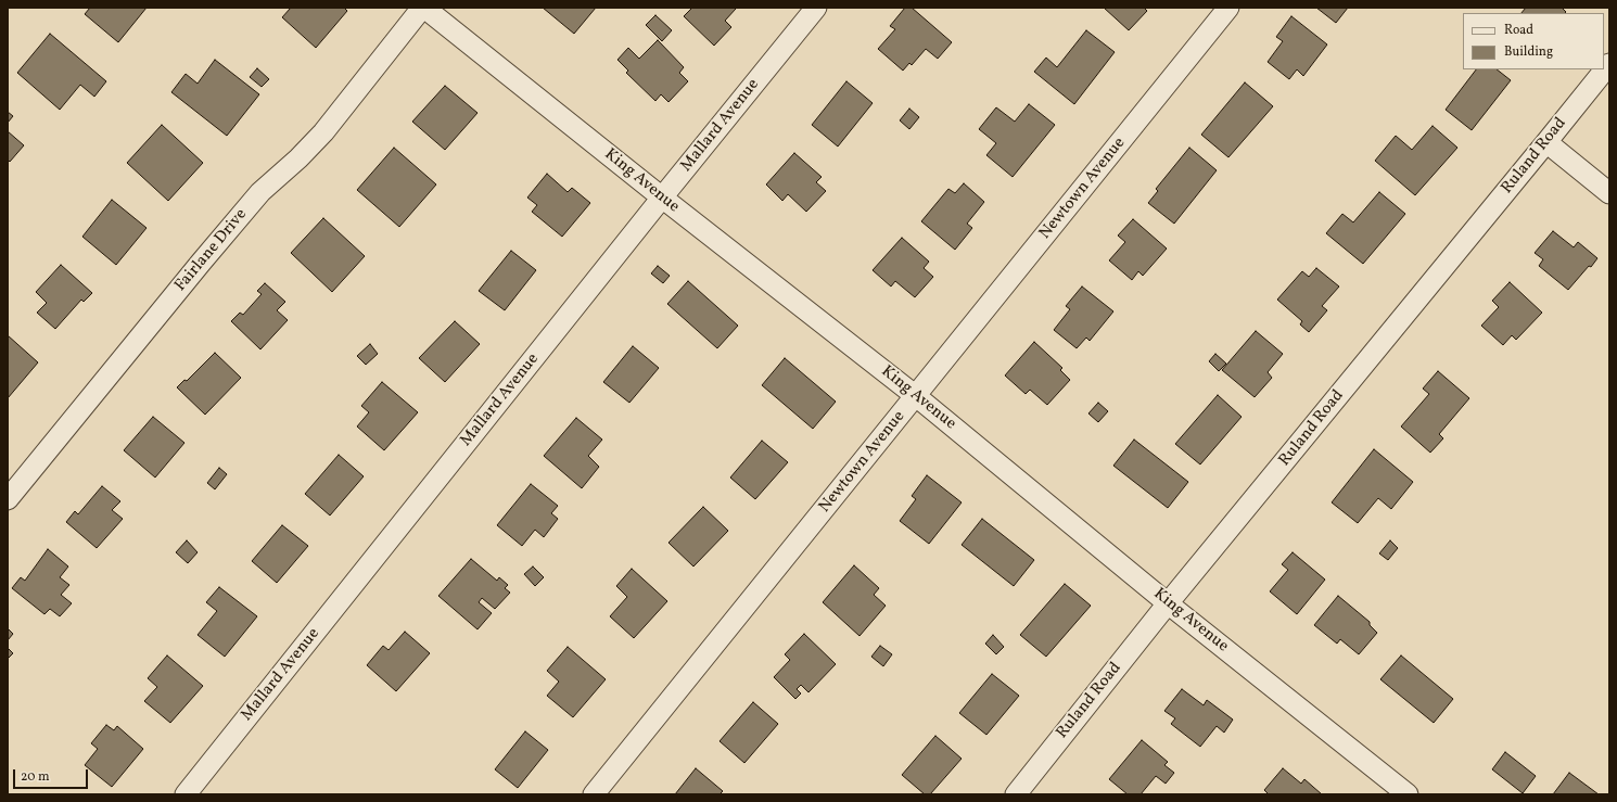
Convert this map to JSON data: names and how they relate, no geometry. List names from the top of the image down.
{
  "streets": {
    "street": [
      "Mallard Avenue",
      "Ruland Road",
      "King Avenue",
      "Newtown Avenue",
      "Fairlane Drive"
    ]
  },
  "crossings": [
    ["Mallard Avenue", "King Avenue"],
    ["Ruland Road", "King Avenue"],
    ["King Avenue", "Newtown Avenue"],
    ["King Avenue", "Fairlane Drive"]
  ],
  "legend": ["Road", "Building"],
  "scale_bar": "20 m"
}
